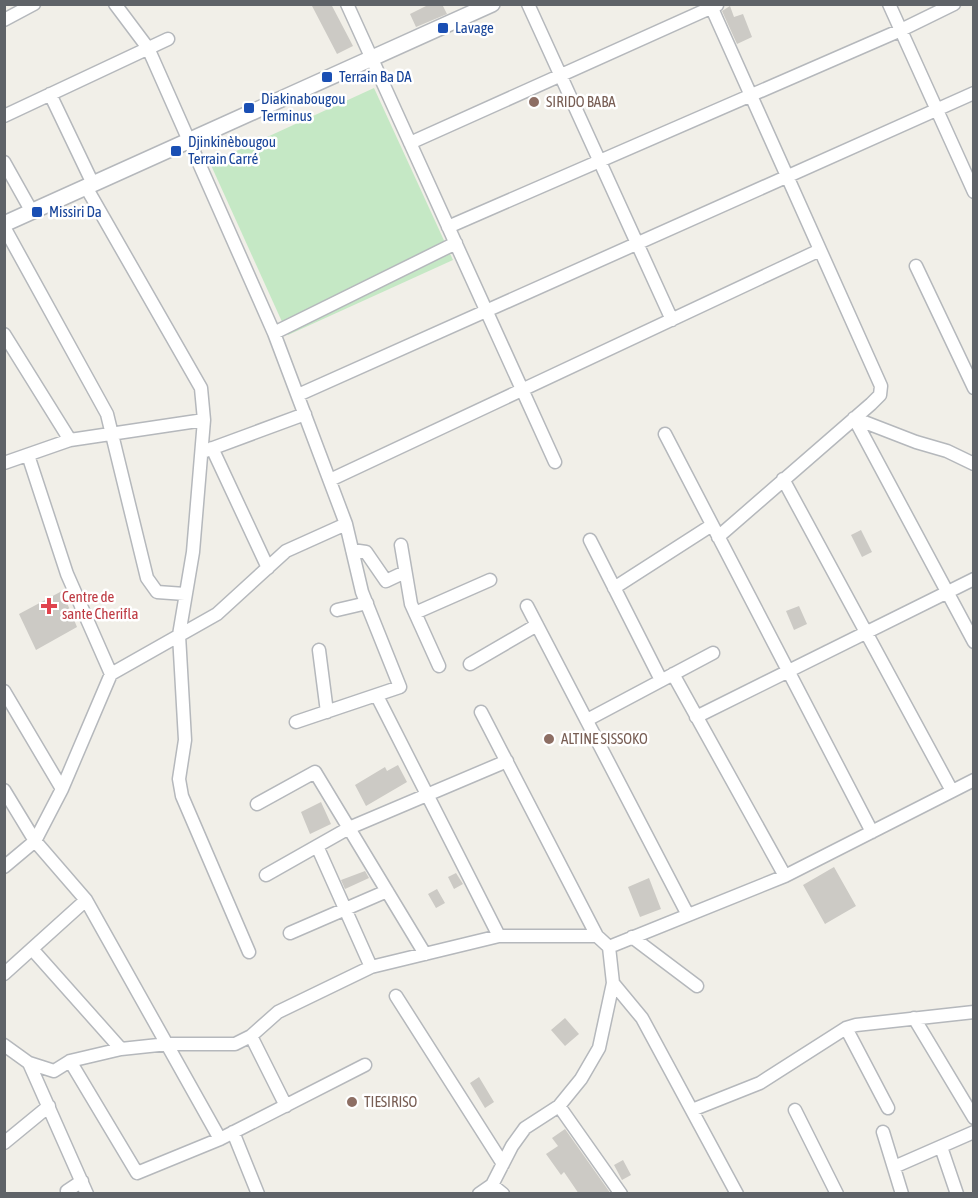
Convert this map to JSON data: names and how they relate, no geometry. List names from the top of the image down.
{
  "places": {
    "transit": [
      "Lavage",
      "Terrain Ba DA",
      "Diakinabougou Terminus",
      "Djinkinèbougou Terrain Carré",
      "Missiri Da"
    ],
    "other": ["SIRIDO BABA", "ALTINE SISSOKO", "TIESIRISO"],
    "health": ["Centre de sante Cherifla"]
  }
}
